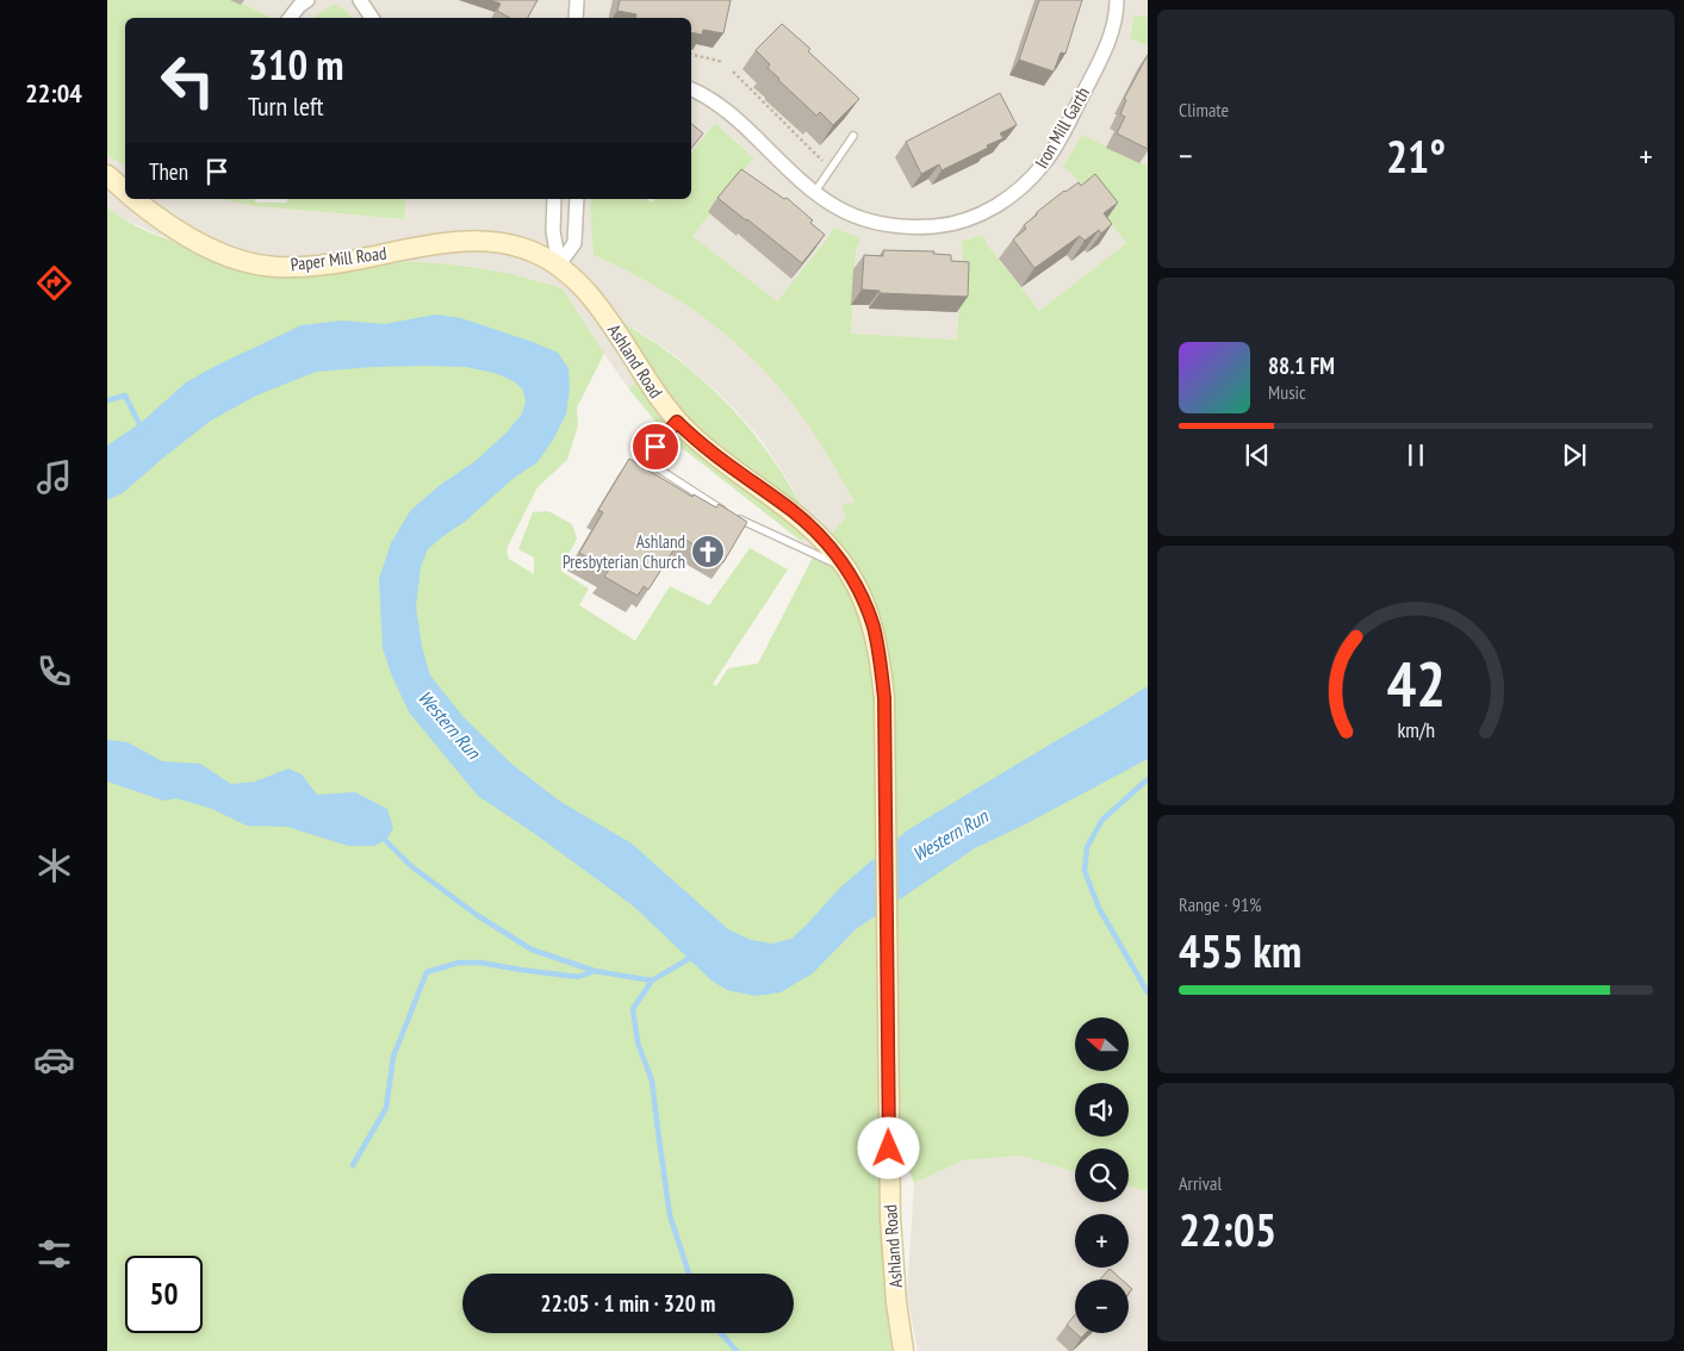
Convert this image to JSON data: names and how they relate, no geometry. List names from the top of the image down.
{
  "streets": {
    "main road": ["Paper Mill Road", "Ashland Road"],
    "street": ["Iron Mill Garth"]
  },
  "crossings": [
    ["Paper Mill Road", "Ashland Road"]
  ],
  "water": ["Western Run"],
  "places": {
    "church": ["Ashland Presbyterian Church"]
  },
  "north": "left",
  "page": {
    "tabs": "22:04",
    "tile": [
      "Climate",
      ["Range · 91%", "455 km"],
      ["Arrival", "22:05"]
    ],
    "turn": ["310 m", "Turn left"],
    "heat": ["−", "21°", "+"],
    "then": "Then",
    "song": ["88.1 FM", "Music"],
    "map_buttons": ["+", "−"],
    "limit": "50",
    "trip": "22:05 · 1 min · 320 m",
    "gauge": ["42", "km/h"]
  }
}
